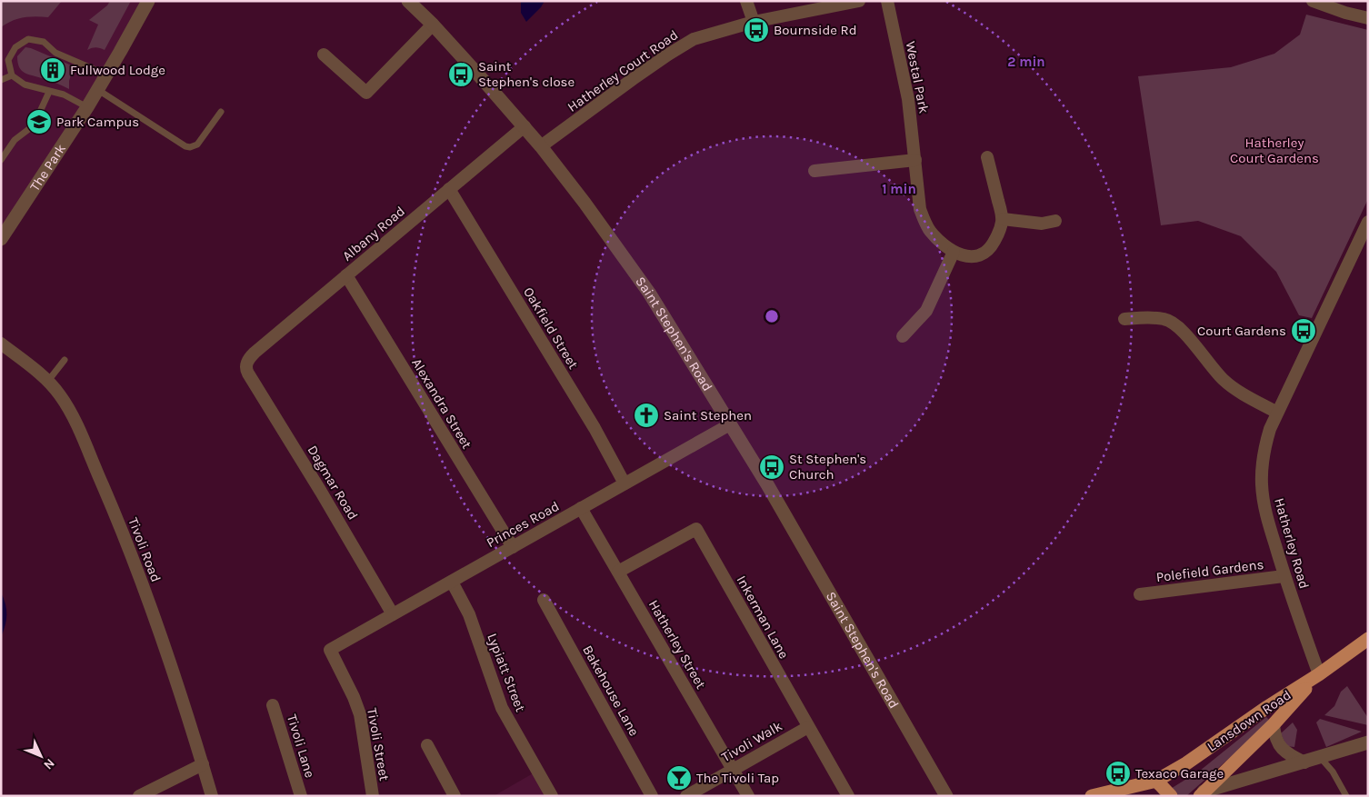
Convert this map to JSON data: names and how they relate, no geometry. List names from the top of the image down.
{
  "streets": {
    "highway": ["Lansdown Road"],
    "street": [
      "Hatherley Court Road",
      "Westal Park",
      "The Park",
      "Albany Road",
      "Oakfield Street",
      "Saint Stephen's Road",
      "Alexandra Street",
      "Dagmar Road",
      "Princes Road",
      "Hatherley Road",
      "Tivoli Road",
      "Polefield Gardens",
      "Inkerman Lane",
      "Hatherley Street",
      "Lypiatt Street",
      "Bakehouse Lane",
      "Tivoli Walk",
      "Tivoli Street",
      "Tivoli Lane"
    ]
  },
  "crossings": [
    ["Hatherley Court Road", "Saint Stephen's Road"],
    ["Albany Road", "Oakfield Street"],
    ["Albany Road", "Saint Stephen's Road"],
    ["Albany Road", "Alexandra Street"],
    ["Albany Road", "Dagmar Road"],
    ["Oakfield Street", "Princes Road"],
    ["Saint Stephen's Road", "Princes Road"],
    ["Alexandra Street", "Princes Road"],
    ["Dagmar Road", "Princes Road"],
    ["Princes Road", "Hatherley Street"],
    ["Princes Road", "Lypiatt Street"],
    ["Princes Road", "Tivoli Street"],
    ["Hatherley Road", "Polefield Gardens"],
    ["Hatherley Road", "Lansdown Road"],
    ["Inkerman Lane", "Hatherley Street"],
    ["Inkerman Lane", "Tivoli Walk"],
    ["Hatherley Street", "Tivoli Walk"]
  ],
  "parks": ["Hatherley Court Gardens"],
  "places": {
    "bus stop": [
      "Bournside Rd",
      "Saint Stephen's close",
      "Court Gardens",
      "St Stephen's Church",
      "Texaco Garage"
    ],
    "building": ["Fullwood Lodge"],
    "school or university": ["Park Campus"],
    "church": ["Saint Stephen"],
    "bar": ["The Tivoli Tap"]
  },
  "north": "bottom right",
  "rings": ["2 min", "1 min"]
}
